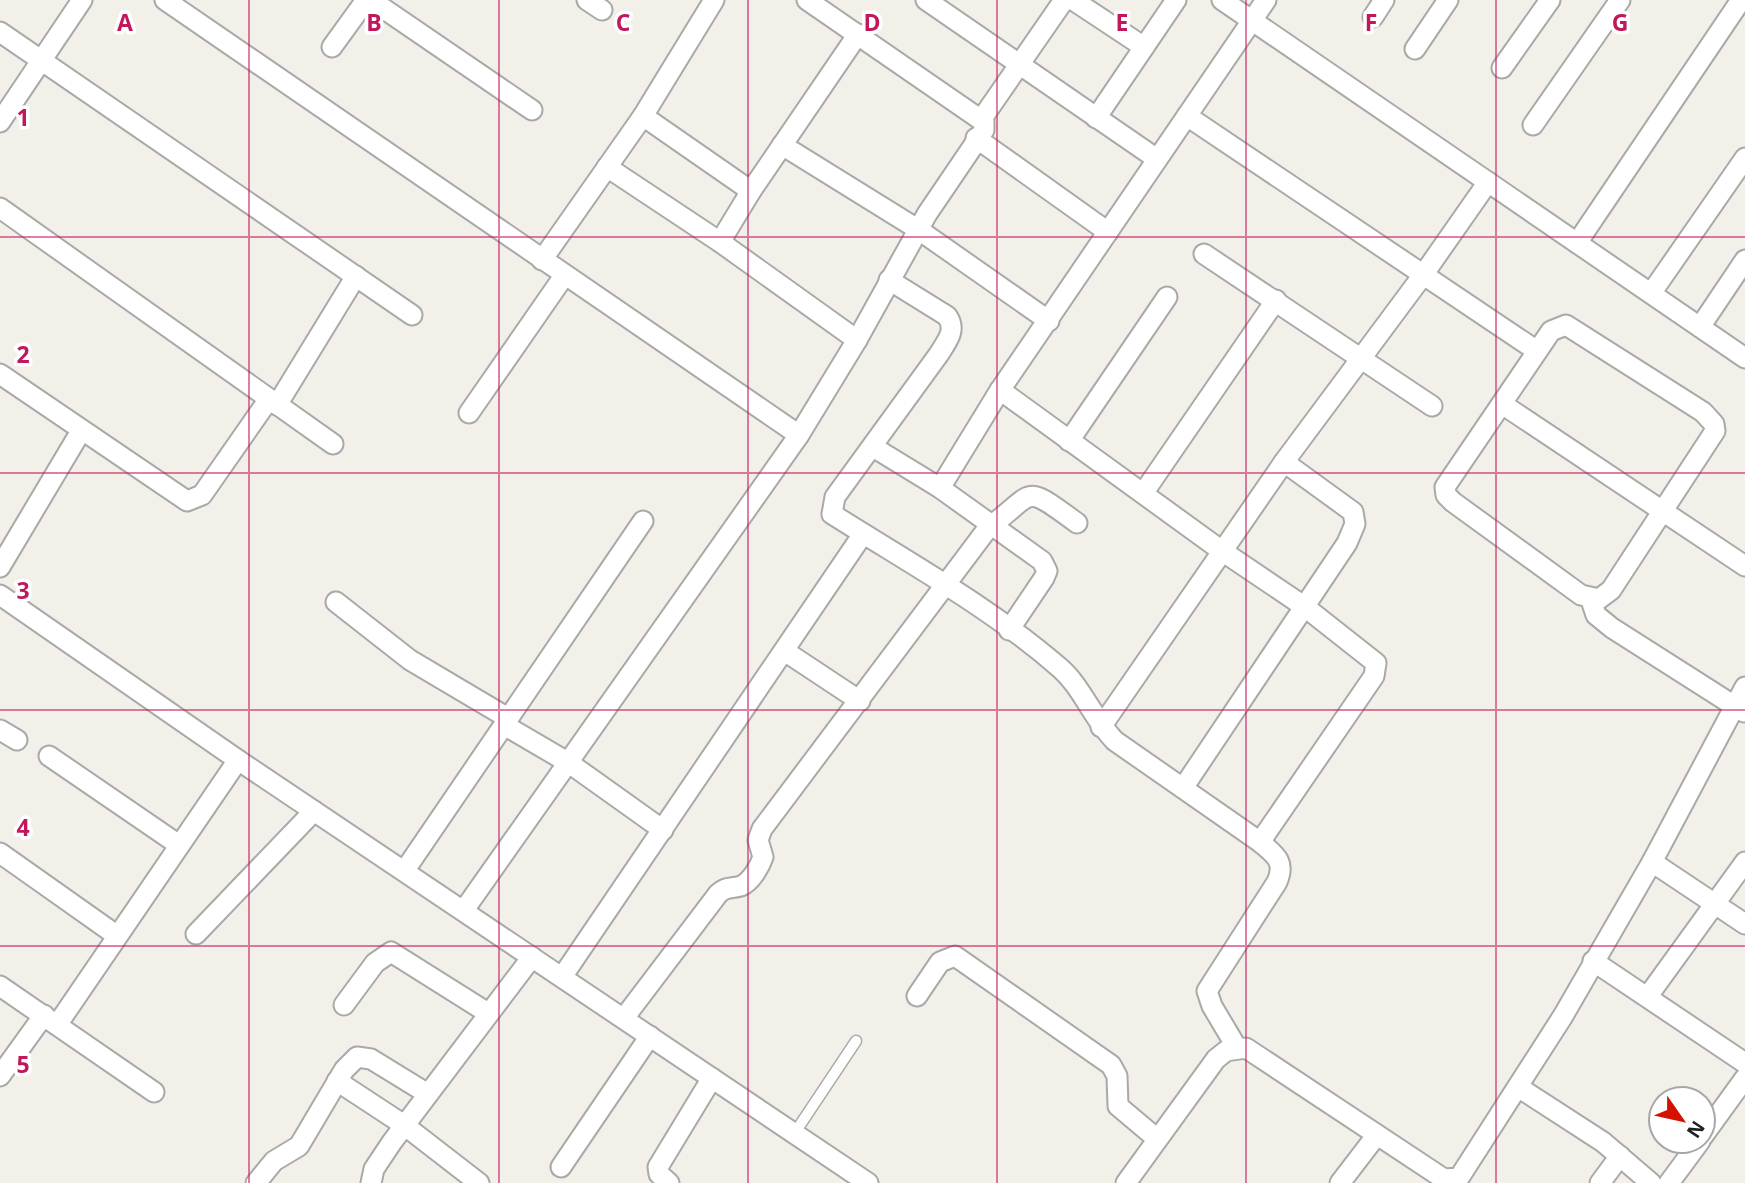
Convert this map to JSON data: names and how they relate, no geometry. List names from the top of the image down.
{
  "north": "bottom right",
  "grid": {
    "columns": [
      "A",
      "B",
      "C",
      "D",
      "E",
      "F",
      "G"
    ],
    "rows": [
      "1",
      "2",
      "3",
      "4",
      "5"
    ]
  }
}
